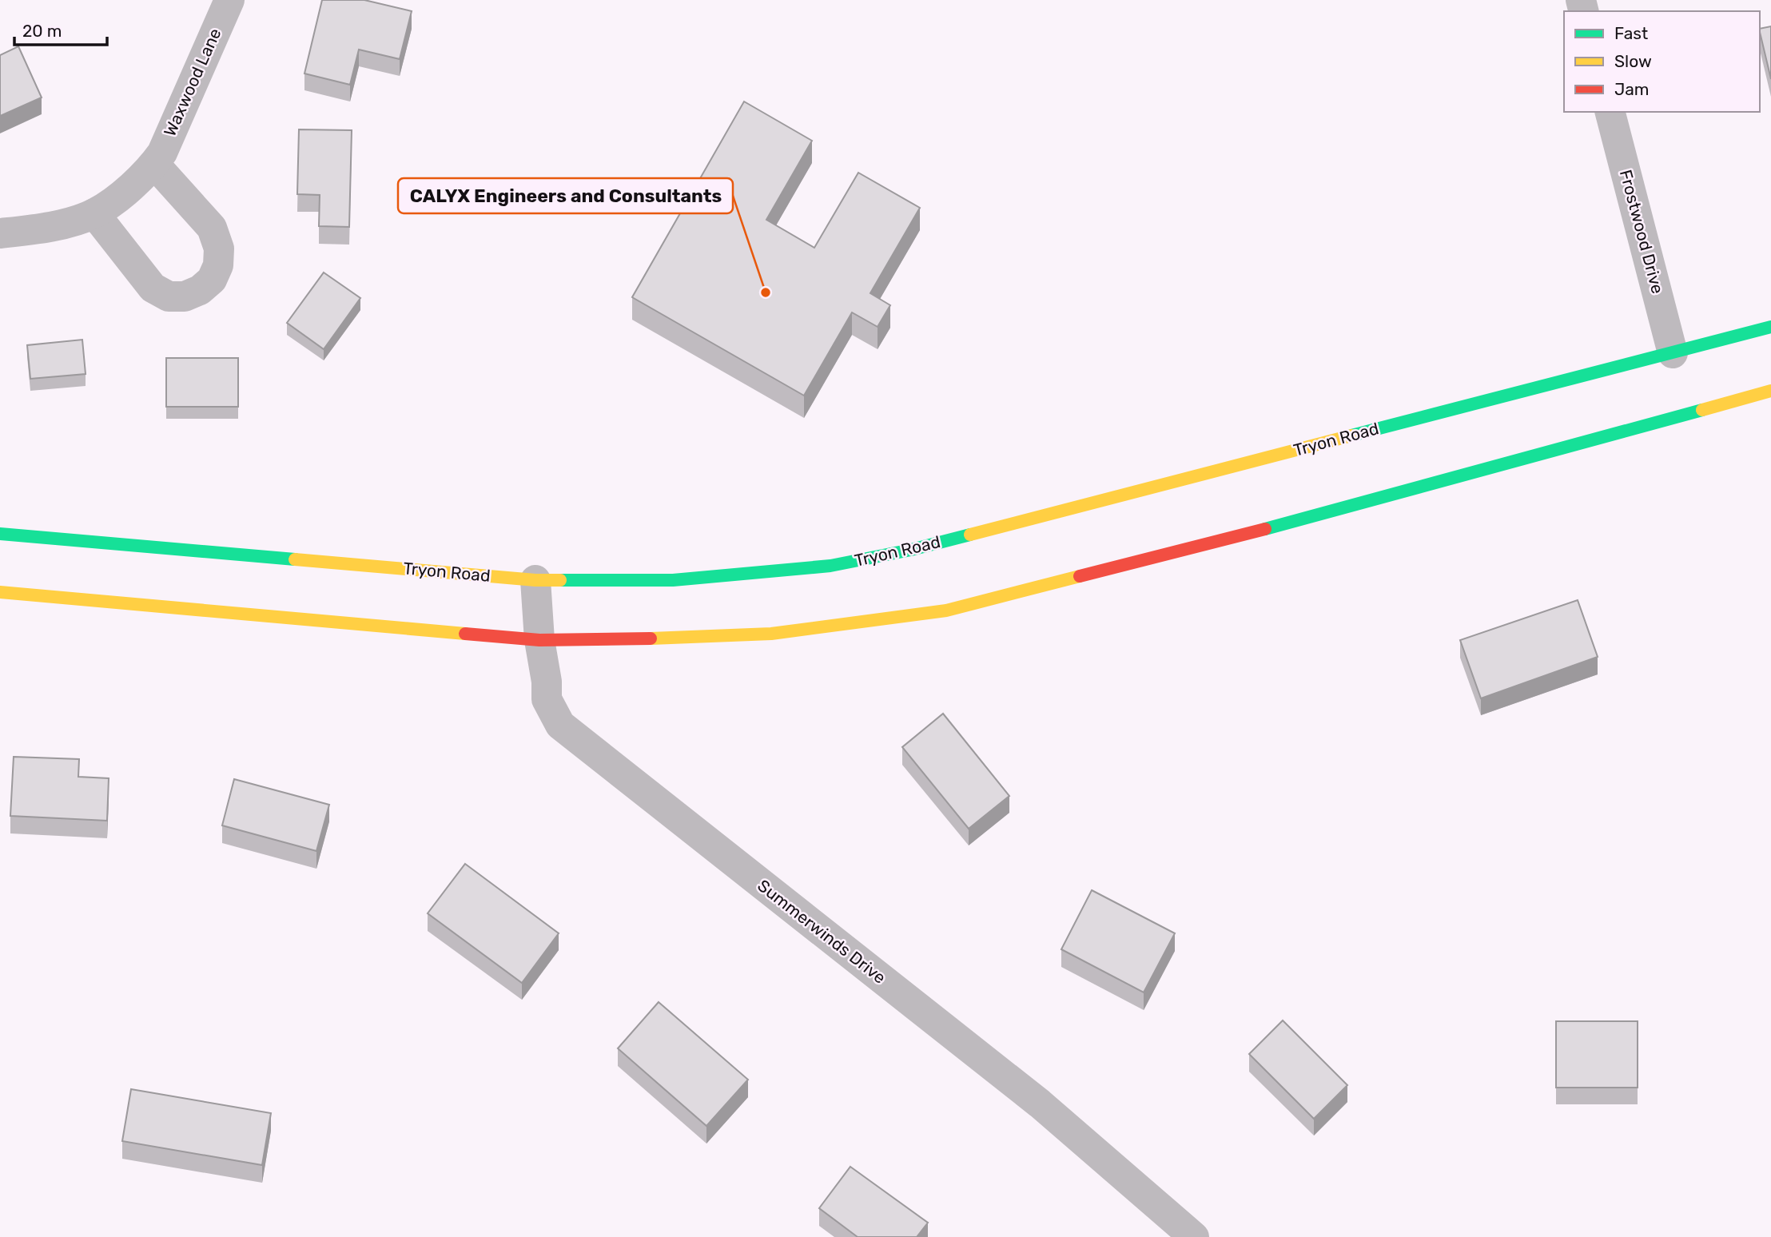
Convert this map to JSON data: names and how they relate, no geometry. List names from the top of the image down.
{
  "streets": {
    "main road": ["Tryon Road"],
    "street": ["Waxwood Lane", "Frostwood Drive", "Summerwinds Drive"]
  },
  "crossings": [
    ["Frostwood Drive", "Tryon Road"],
    ["Tryon Road", "Summerwinds Drive"]
  ],
  "places": ["CALYX Engineers and Consultants"],
  "legend": ["Fast", "Slow", "Jam"],
  "scale_bar": "20 m"
}
